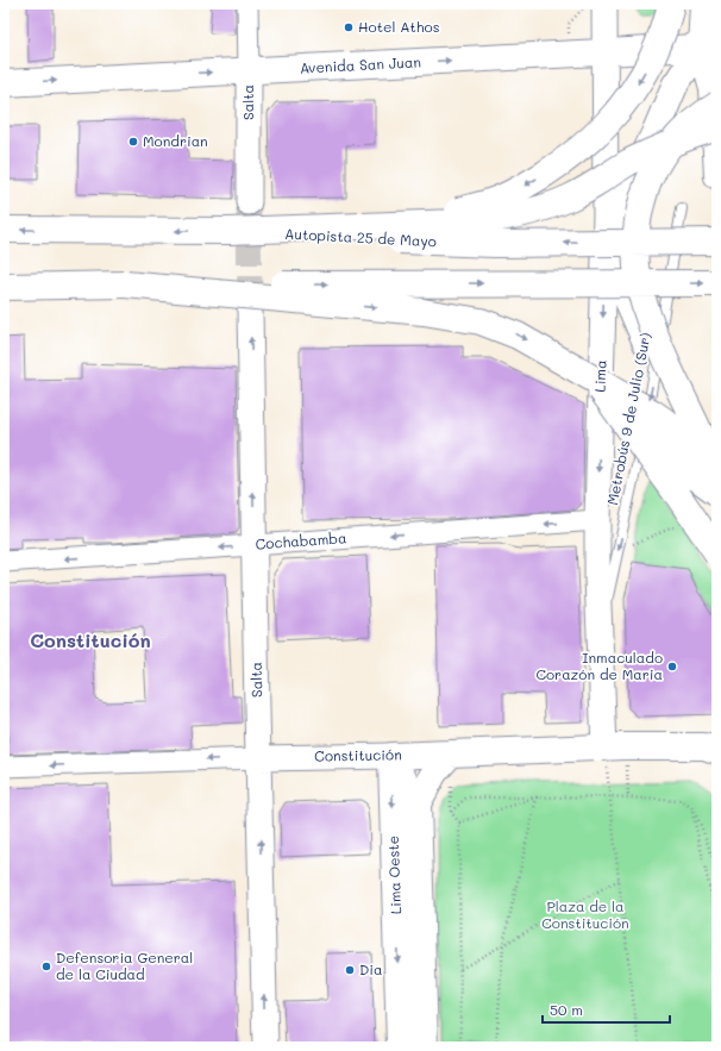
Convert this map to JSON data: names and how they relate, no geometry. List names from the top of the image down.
{
  "streets": {
    "main road": [
      "Avenida San Juan",
      "Autopista 25 de Mayo",
      "Constitución",
      "Lima Oeste"
    ],
    "street": ["Salta", "Lima", "Cochabamba"],
    "lane": ["Metrobús 9 de Julio (Sur)"]
  },
  "crossings": [
    ["Avenida San Juan", "Salta"],
    ["Avenida San Juan", "Lima"],
    ["Salta", "Cochabamba"],
    ["Salta", "Constitución"],
    ["Lima", "Metrobús 9 de Julio (Sur)"],
    ["Lima", "Cochabamba"],
    ["Lima", "Constitución"],
    ["Constitución", "Lima Oeste"]
  ],
  "one_way": [
    "Salta",
    "Lima",
    "Metrobús 9 de Julio (Sur)",
    "Cochabamba",
    "Constitución"
  ],
  "districts": ["Constitución"],
  "parks": ["Plaza de la Constitución"],
  "places": [
    "Hotel Athos",
    "Mondrian",
    "Inmaculado Corazón de Maria",
    "Defensoria General de la Ciudad",
    "Dia"
  ],
  "scale_bar": "50 m"
}
